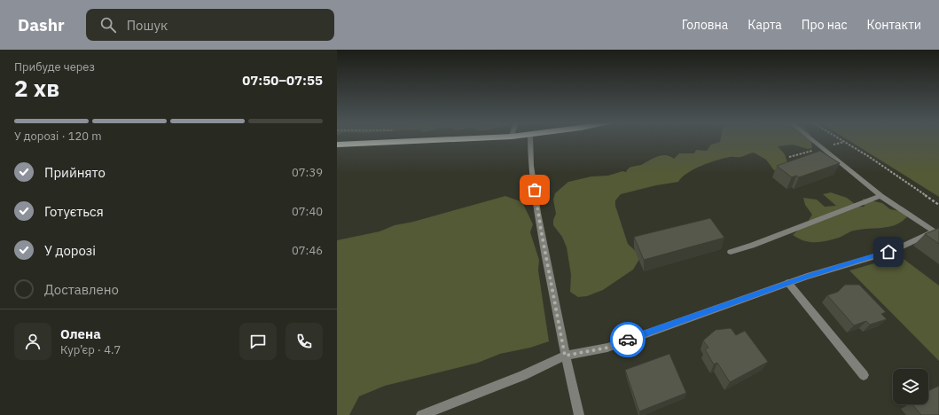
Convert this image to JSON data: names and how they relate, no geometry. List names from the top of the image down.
{
  "page": {
    "header": "Dashr",
    "search": "Пошук",
    "nav": [
      "Головна",
      "Карта",
      "Про нас",
      "Контакти"
    ],
    "heading": ["2 хв", "Прибуде через", "07:50–07:55"],
    "panel": ["Олена", "Кур’єр · 4.7"],
    "bar": "У дорозі · 120 m",
    "list": [
      ["Прийнято", "07:39"],
      ["Готується", "07:40"],
      ["У дорозі", "07:46"],
      "Доставлено"
    ]
  }
}
